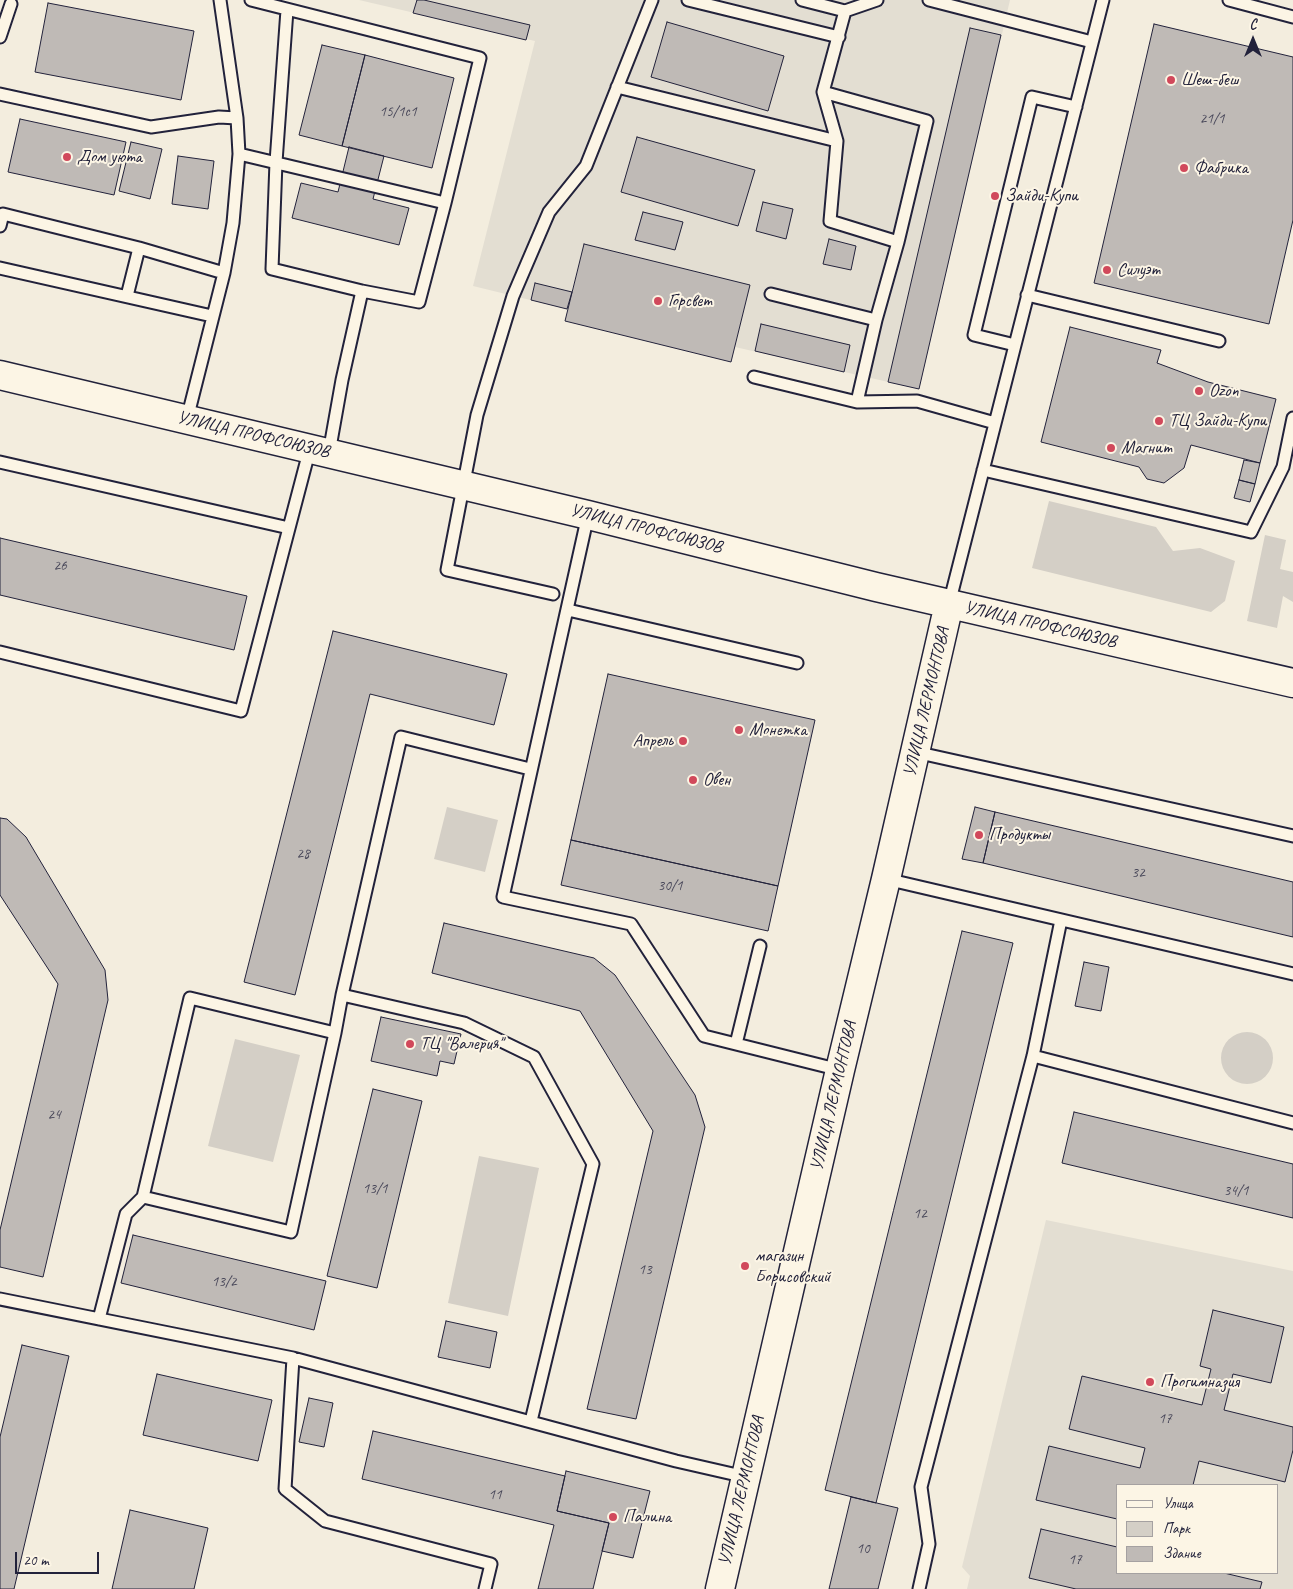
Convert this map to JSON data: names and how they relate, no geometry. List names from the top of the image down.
{
  "streets": {
    "main road": ["УЛИЦА ПРОФСОЮЗОВ", "УЛИЦА ЛЕРМОНТОВА"]
  },
  "crossings": [
    ["УЛИЦА ПРОФСОЮЗОВ", "УЛИЦА ЛЕРМОНТОВА"]
  ],
  "places": [
    "Шеш-беш",
    "Дом уюта",
    "Фабрика",
    "Зайди-Купи",
    "Силуэт",
    "Горсвет",
    "Ozon",
    "ТЦ Зайди-Купи",
    "Магнит",
    "Монетка",
    "Апрель",
    "Овен",
    "Продукты",
    "ТЦ \"Валерия\"",
    "магазин Борисовский",
    "Прогимназия",
    "Палина"
  ],
  "house_numbers": [
    "15/1с1",
    "21/1",
    "26",
    "28",
    "32",
    "30/1",
    "24",
    "13/1",
    "34/1",
    "12",
    "13",
    "13/2",
    "17",
    "11",
    "10",
    "17"
  ],
  "legend": ["Улица", "Парк", "Здание"],
  "scale_bar": "20 m",
  "north": "top"
}
